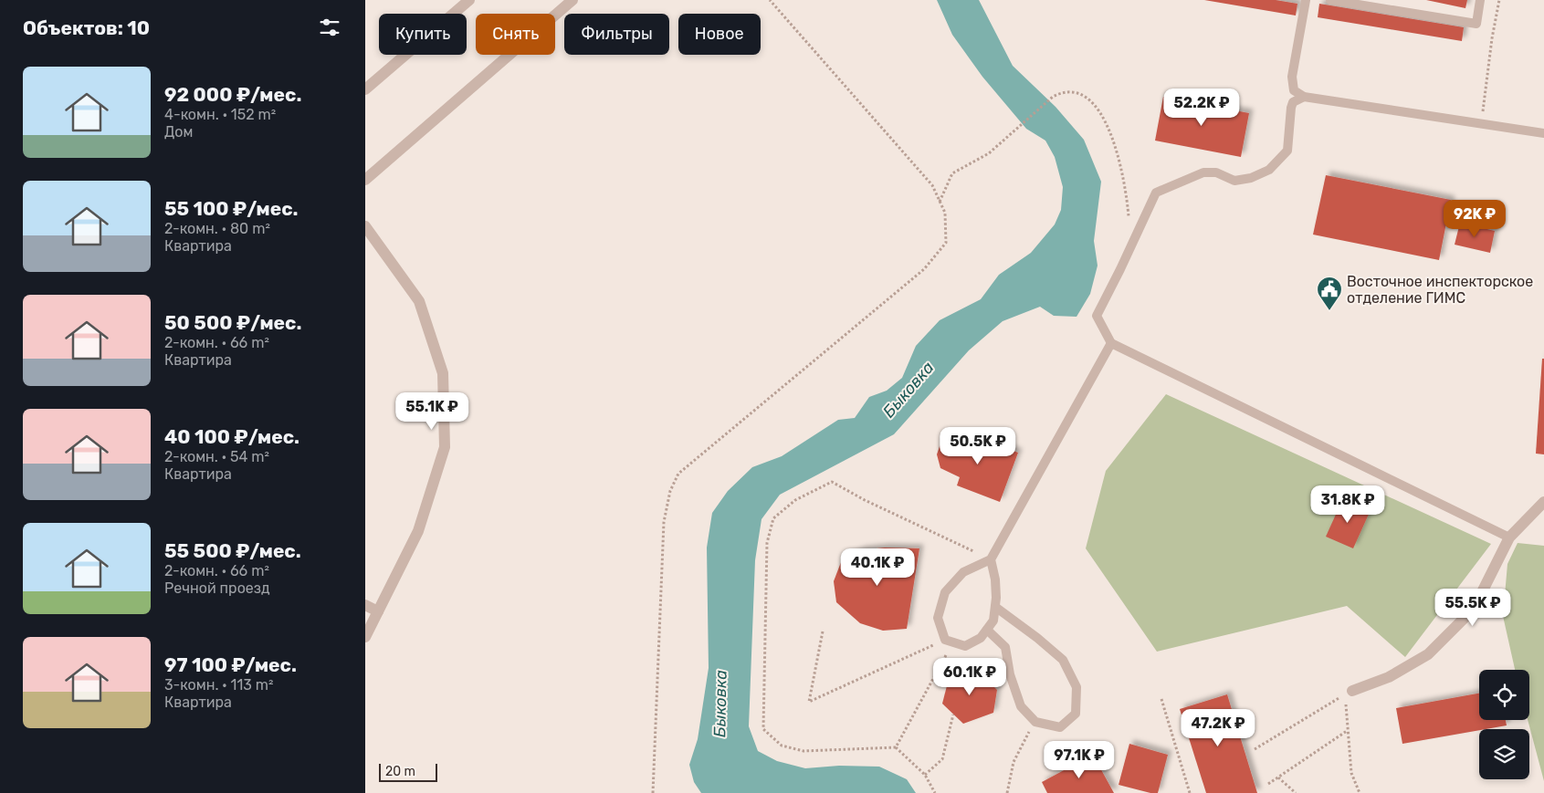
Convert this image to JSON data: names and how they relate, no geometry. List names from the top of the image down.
{
  "water": ["Быковка"],
  "places": {
    "public building": ["Восточное инспекторское отделение ГИМС"]
  },
  "scale_bar": "20 m",
  "page": {
    "heading": "Объектов: 10",
    "chip": [
      "Купить",
      "Снять",
      "Фильтры",
      "Новое"
    ],
    "list": [
      {
        "name": "92 000 ₽/мес.",
        "note": "4-комн. · 152 m² · Дом"
      },
      {
        "name": "55 100 ₽/мес.",
        "note": "2-комн. · 80 m² · Квартира"
      },
      {
        "name": "50 500 ₽/мес.",
        "note": "2-комн. · 66 m² · Квартира"
      },
      {
        "name": "40 100 ₽/мес.",
        "note": "2-комн. · 54 m² · Квартира"
      },
      {
        "name": "55 500 ₽/мес.",
        "note": "2-комн. · 66 m² · Речной проезд"
      },
      {
        "name": "97 100 ₽/мес.",
        "note": "3-комн. · 113 m² · Квартира"
      }
    ],
    "price": [
      "52.2K ₽",
      "92K ₽",
      "55.1K ₽",
      "50.5K ₽",
      "31.8K ₽",
      "40.1K ₽",
      "55.5K ₽",
      "60.1K ₽",
      "47.2K ₽",
      "97.1K ₽"
    ],
    "scale": "20 m"
  }
}
